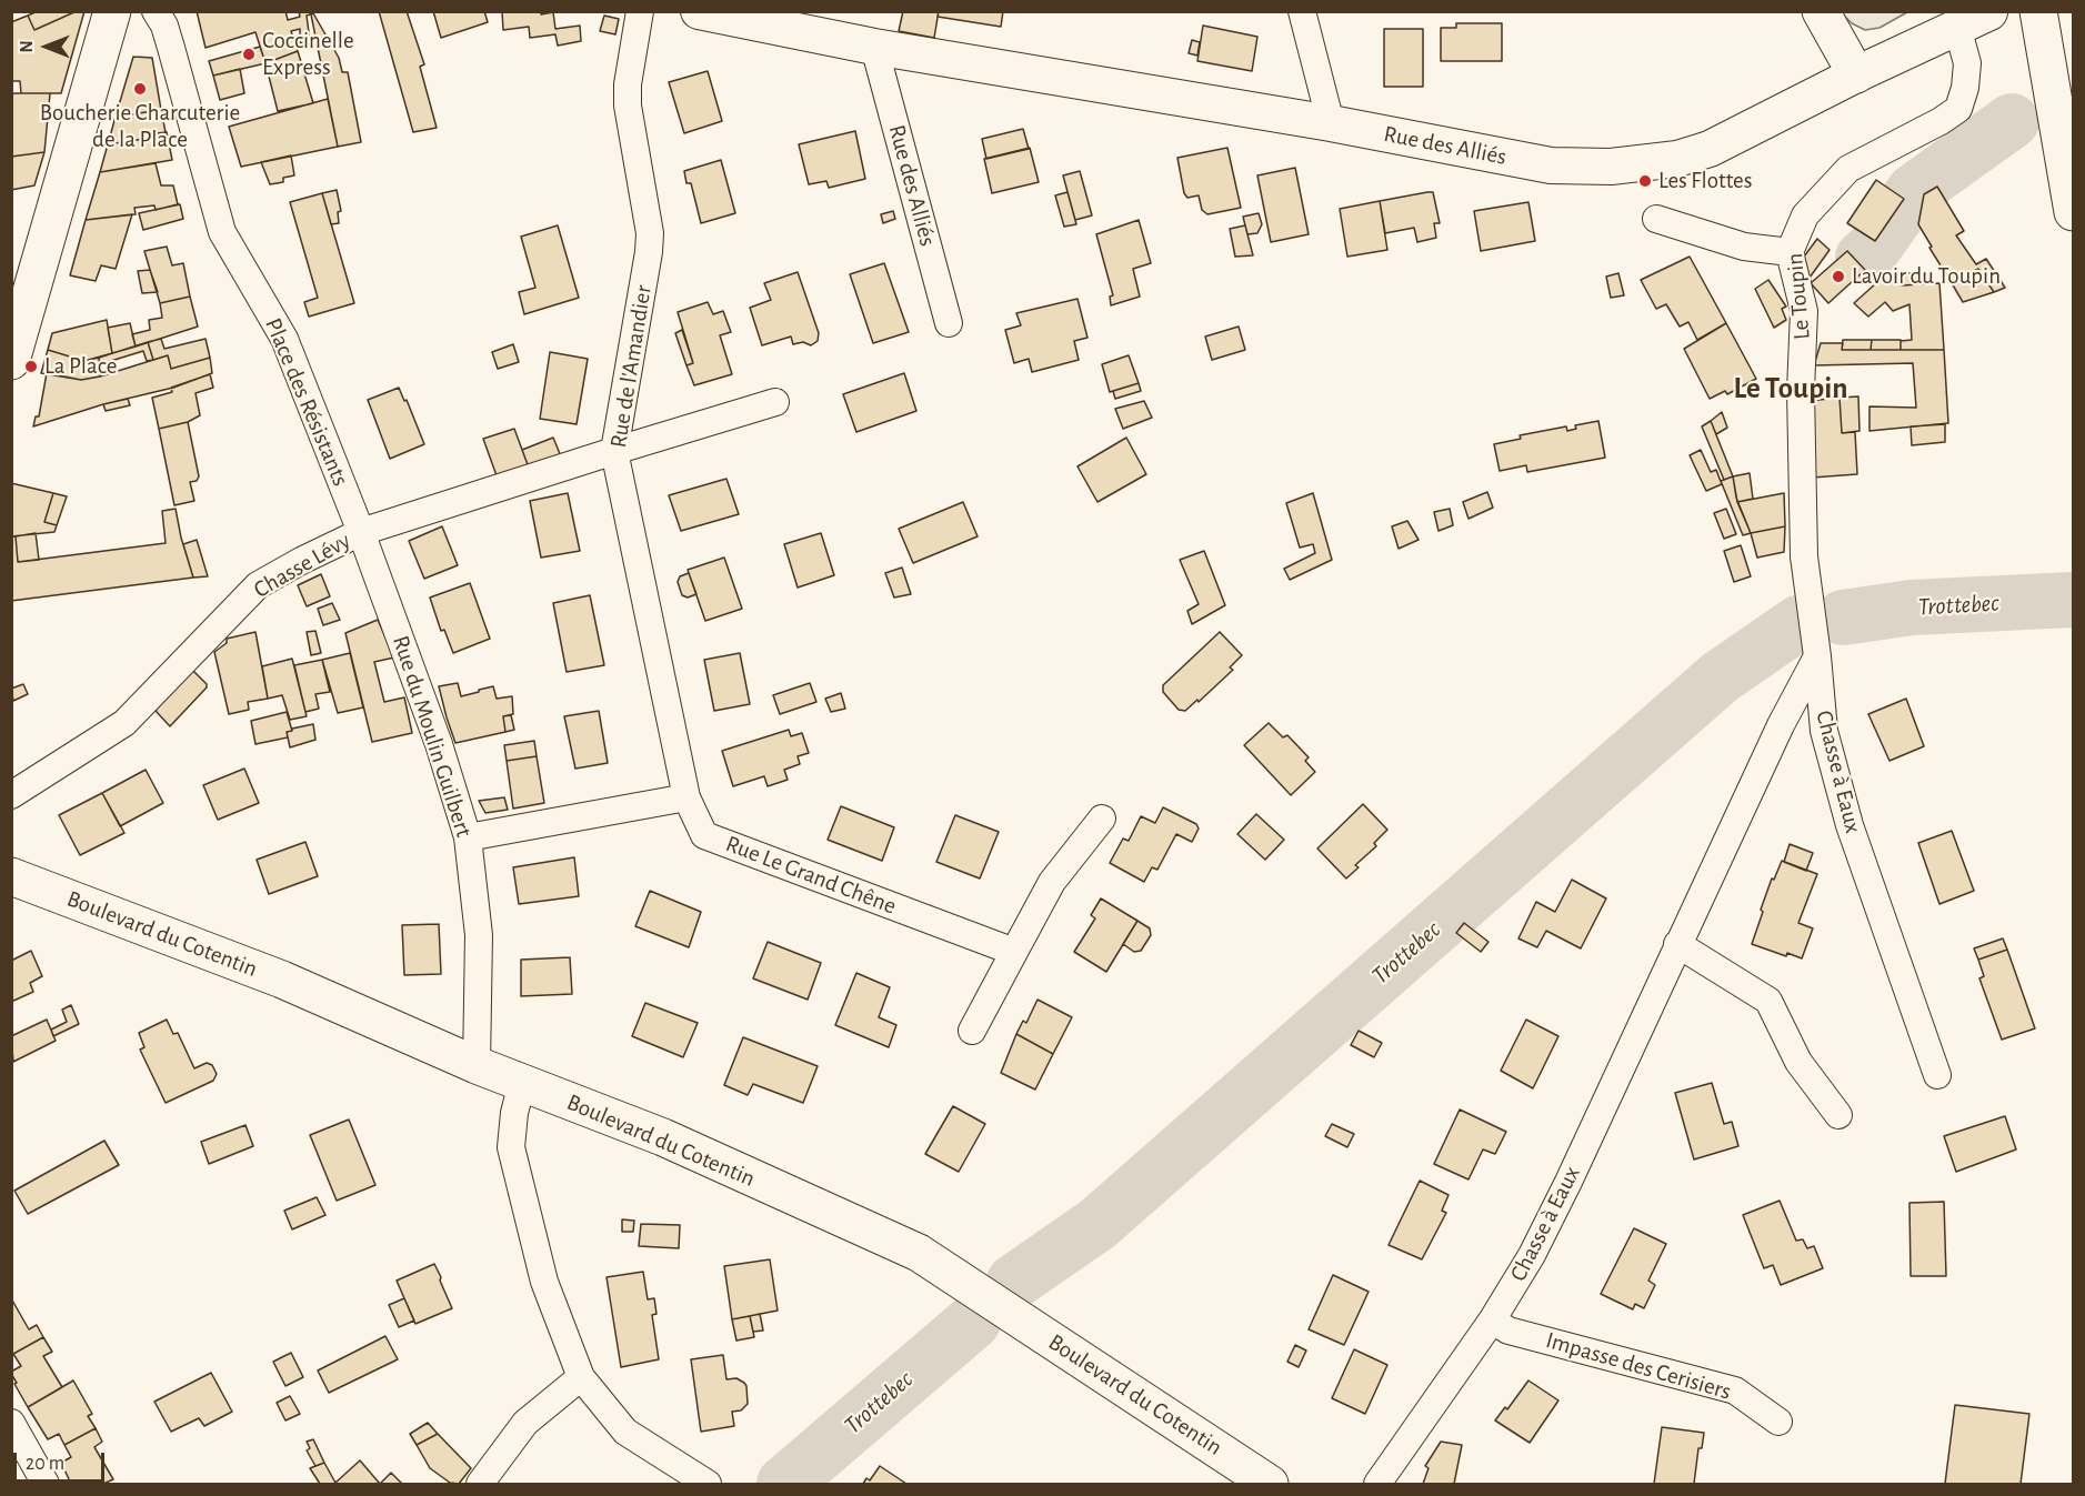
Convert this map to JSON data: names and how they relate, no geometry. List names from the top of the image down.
{
  "streets": {
    "main road": ["Boulevard du Cotentin"],
    "street": [
      "Rue des Alliés",
      "Le Toupin",
      "Rue de l'Amandier",
      "Place des Résistants",
      "Chasse Lévy",
      "Rue du Moulin Guilbert",
      "Chasse à Eaux",
      "Rue Le Grand Chêne",
      "Impasse des Cerisiers"
    ]
  },
  "crossings": [
    ["Rue des Alliés", "Le Toupin"],
    ["Le Toupin", "Chasse à Eaux"],
    ["Rue de l'Amandier", "Chasse Lévy"],
    ["Rue de l'Amandier", "Rue Le Grand Chêne"],
    ["Place des Résistants", "Chasse Lévy"],
    ["Place des Résistants", "Rue du Moulin Guilbert"],
    ["Chasse Lévy", "Rue du Moulin Guilbert"],
    ["Rue du Moulin Guilbert", "Boulevard du Cotentin"],
    ["Chasse à Eaux", "Impasse des Cerisiers"]
  ],
  "districts": ["Le Toupin"],
  "water": ["Trottebec"],
  "places": [
    "Coccinelle Express",
    "Boucherie Charcuterie de la Place",
    "Les Flottes",
    "Lavoir du Toupin",
    "La Place"
  ],
  "scale_bar": "20 m",
  "north": "left"
}
